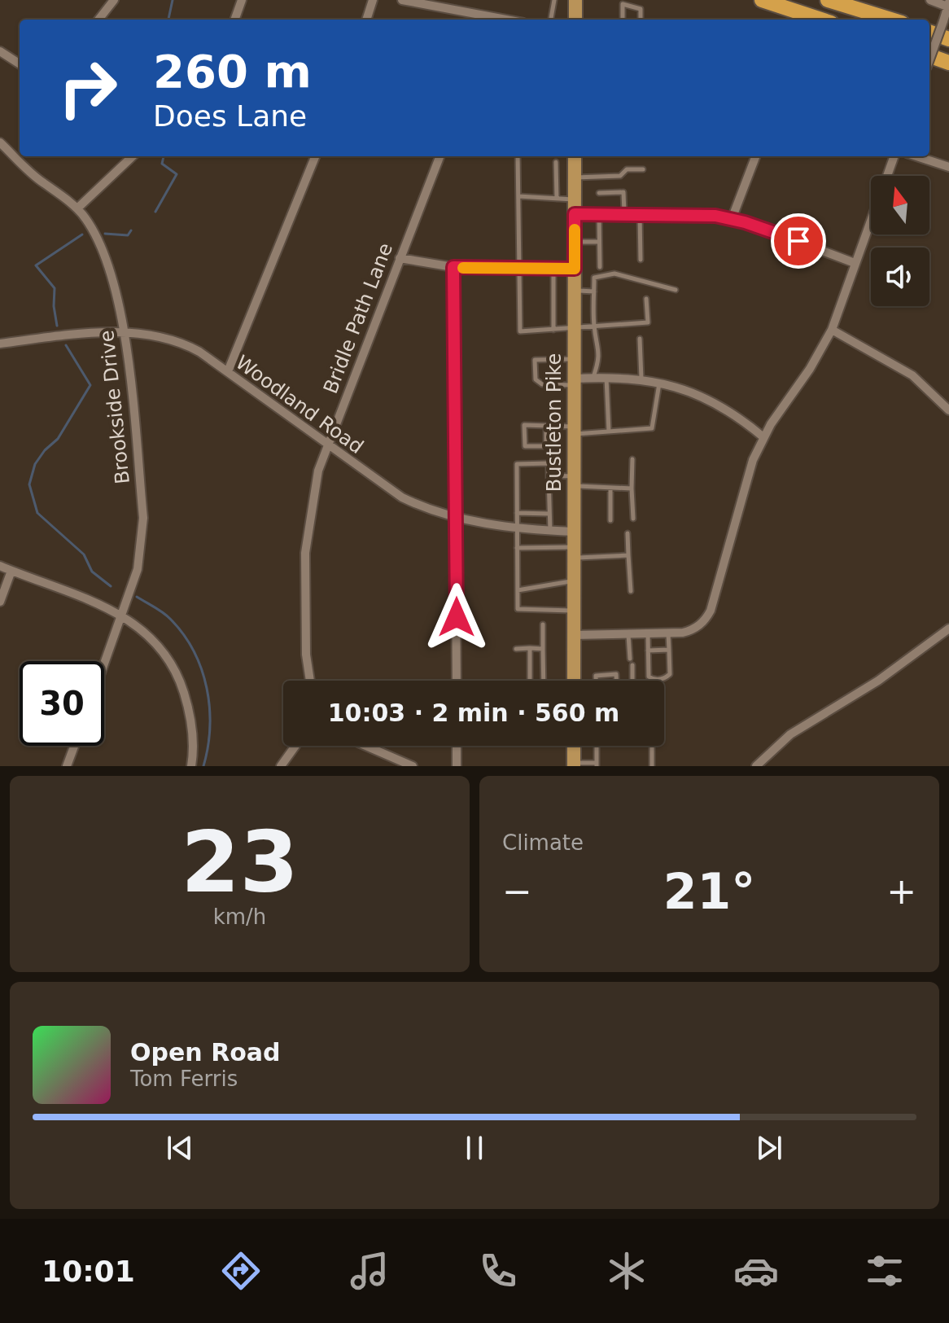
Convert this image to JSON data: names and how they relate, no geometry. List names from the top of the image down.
{
  "streets": {
    "main road": ["Bustleton Pike"],
    "street": ["Bridle Path Lane", "Woodland Road", "Brookside Drive"]
  },
  "crossings": [
    ["Bridle Path Lane", "Woodland Road"],
    ["Woodland Road", "Brookside Drive"],
    ["Woodland Road", "Bustleton Pike"]
  ],
  "north": "top",
  "page": {
    "turn": ["260 m", "Does Lane"],
    "limit": "30",
    "trip": "10:03 · 2 min · 560 m",
    "tile": [
      ["23", "km/h"],
      "Climate"
    ],
    "heat": ["−", "21°", "+"],
    "song": ["Open Road", "Tom Ferris"],
    "tabs": "10:01"
  }
}
